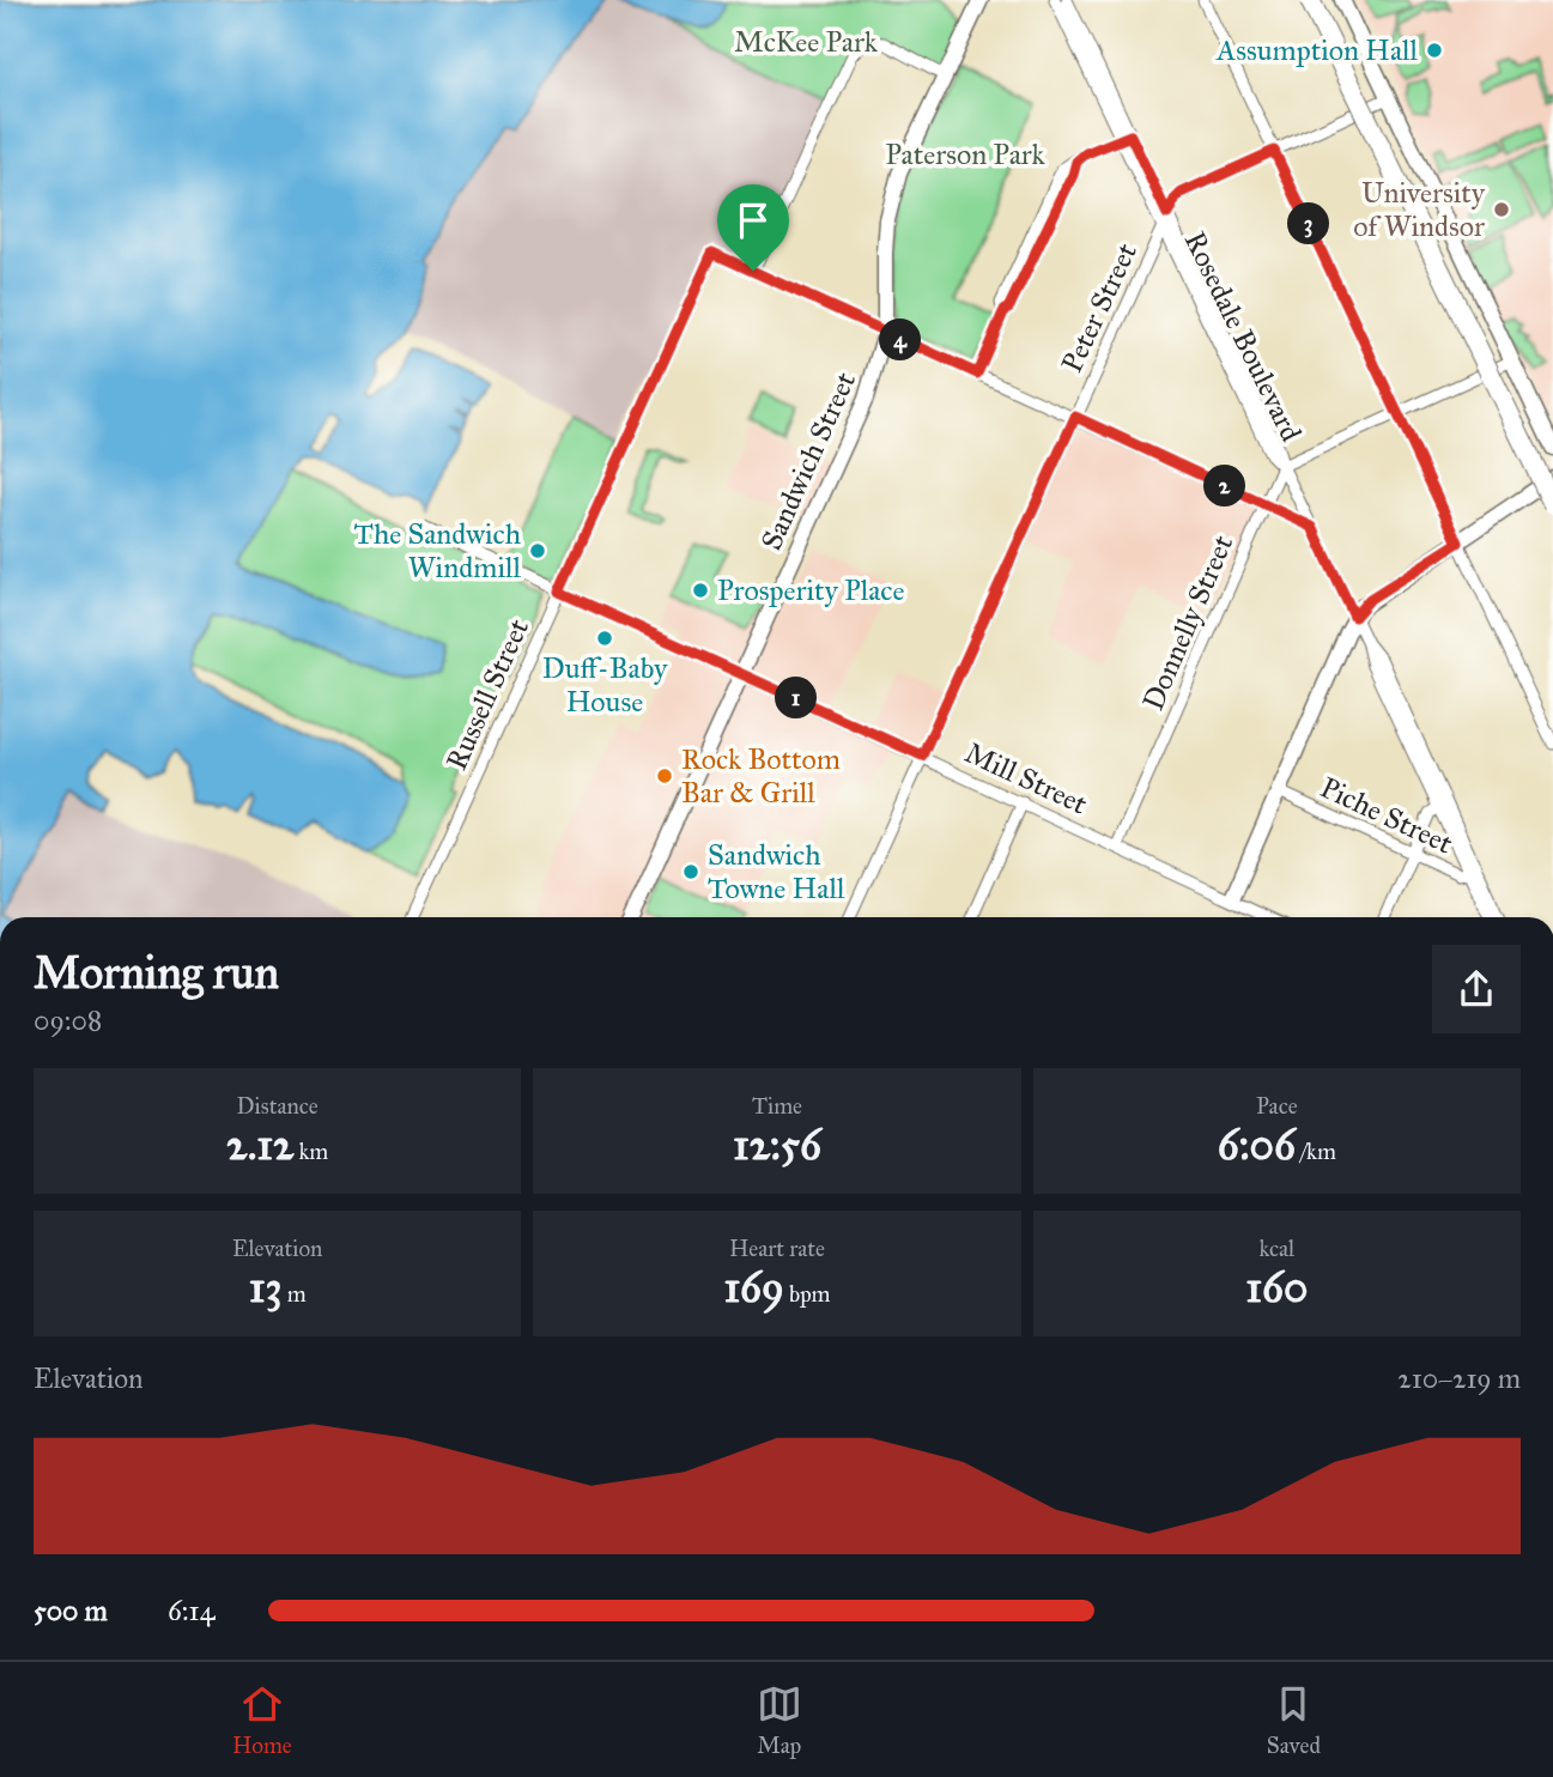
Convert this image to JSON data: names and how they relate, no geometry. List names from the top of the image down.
{
  "streets": {
    "main road": ["Sandwich Street"],
    "street": [
      "Peter Street",
      "Rosedale Boulevard",
      "Donnelly Street",
      "Russell Street",
      "Mill Street",
      "Piche Street"
    ]
  },
  "crossings": [
    ["Peter Street", "Rosedale Boulevard"],
    ["Peter Street", "Mill Street"],
    ["Rosedale Boulevard", "Donnelly Street"],
    ["Rosedale Boulevard", "Piche Street"],
    ["Sandwich Street", "Mill Street"],
    ["Donnelly Street", "Mill Street"],
    ["Russell Street", "Mill Street"]
  ],
  "parks": ["McKee Park", "Paterson Park"],
  "places": [
    "Assumption Hall",
    "University of Windsor",
    "The Sandwich Windmill",
    "Prosperity Place",
    "Duff-Baby House",
    "Rock Bottom Bar & Grill",
    "Sandwich Towne Hall"
  ],
  "page": {
    "pins": [
      "3",
      "4",
      "2",
      "1"
    ],
    "heading": ["Morning run", "09:08"],
    "stats": [
      ["Distance", "2.12 km"],
      ["Time", "12:56"],
      ["Pace", "6:06 /km"],
      ["Elevation", "13 m"],
      ["Heart rate", "169 bpm"],
      ["kcal", "160"]
    ],
    "chart": ["Elevation", "210–219 m"],
    "list": [
      {
        "name": "500 m",
        "note": "6:14"
      }
    ],
    "tabs": ["Home", "Map", "Saved"]
  }
}
